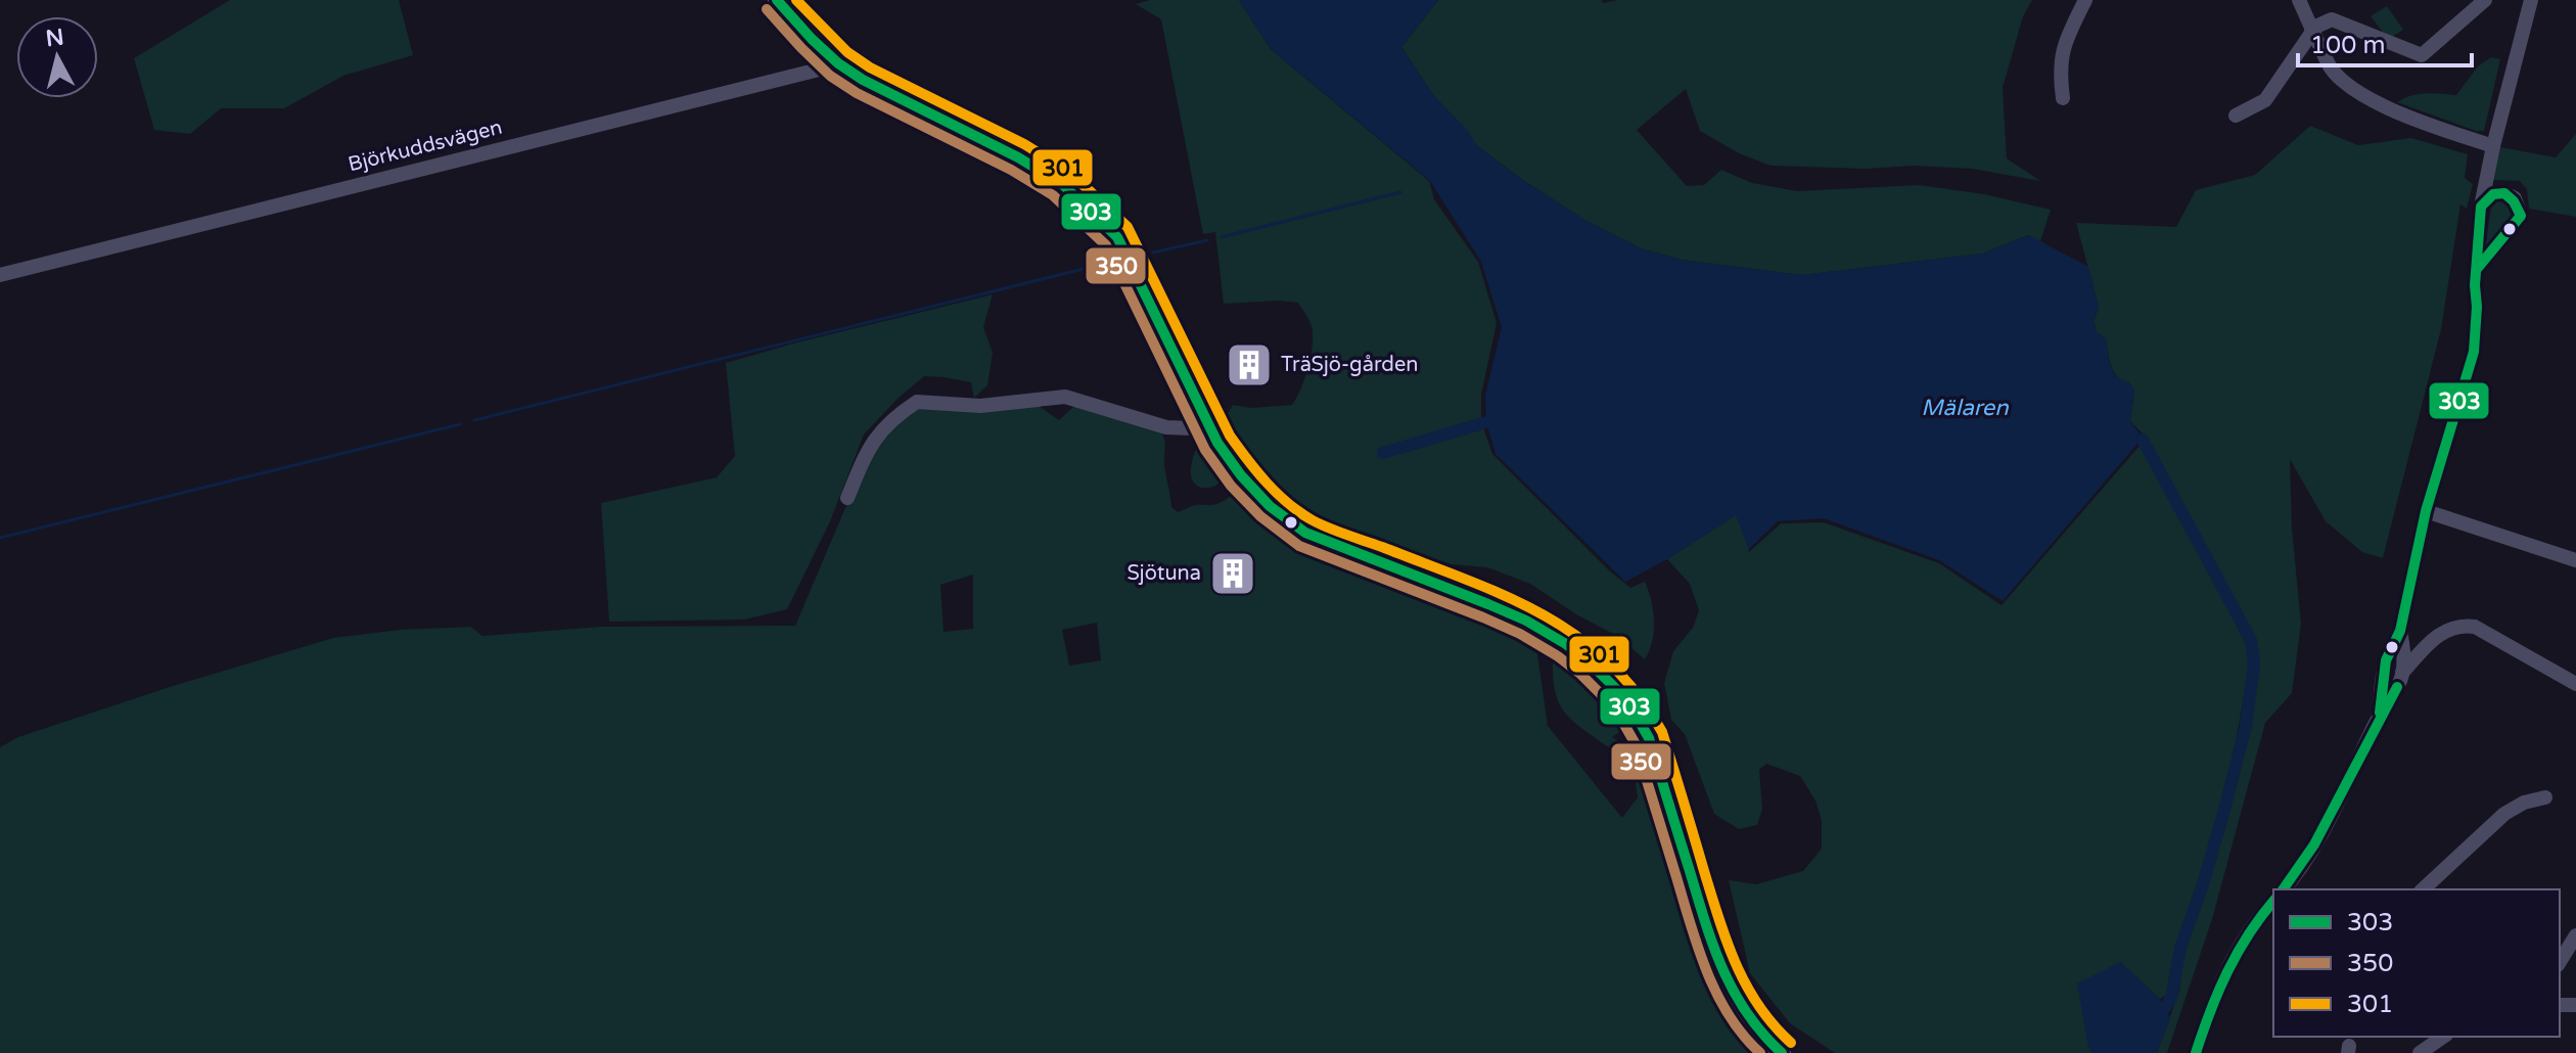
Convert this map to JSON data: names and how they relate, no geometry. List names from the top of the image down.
{
  "streets": {
    "street": ["Björkuddsvägen"]
  },
  "water": ["Mälaren"],
  "places": {
    "building": ["TräSjö-gården", "Sjötuna"]
  },
  "lines": ["transit line 303", "transit line 301", "transit line 350"],
  "legend": ["303", "350", "301"],
  "scale_bar": "100 m",
  "north": "top"
}
